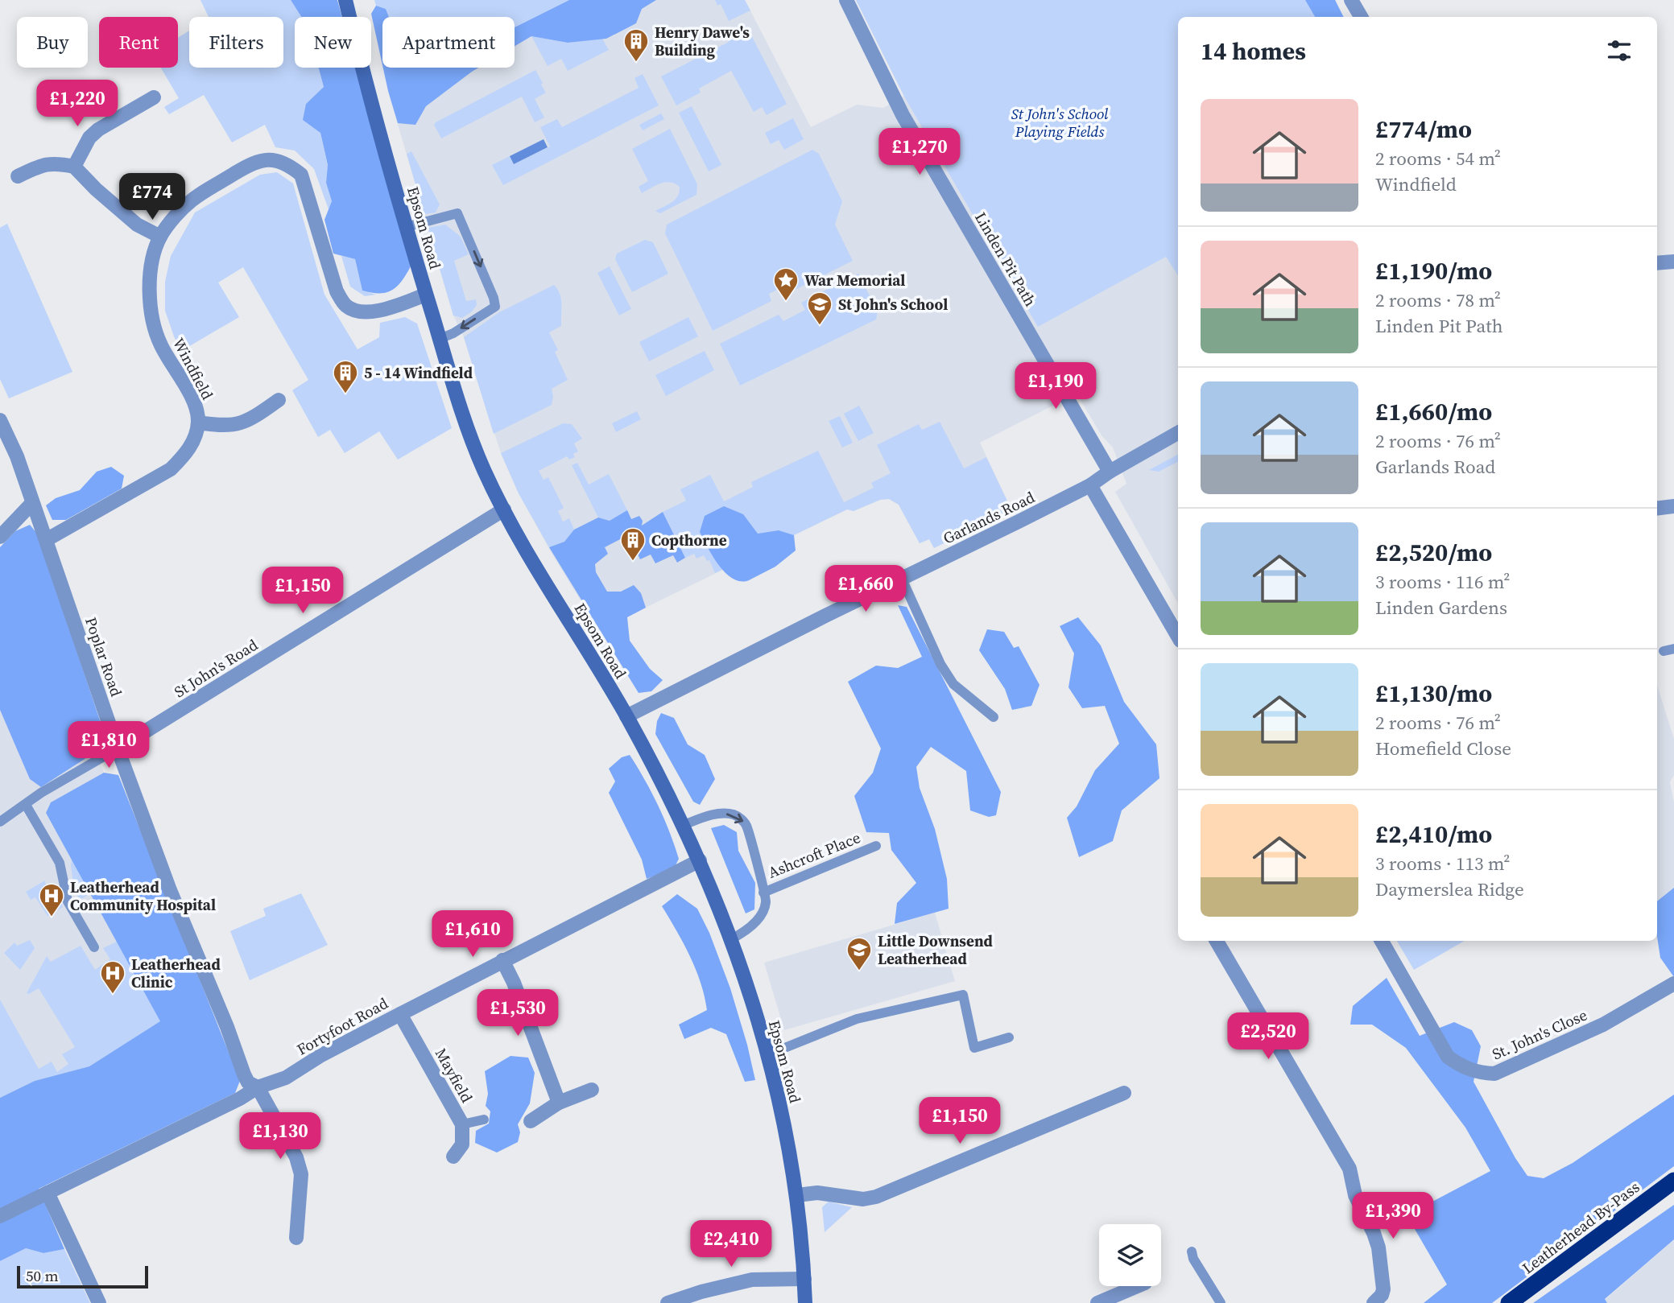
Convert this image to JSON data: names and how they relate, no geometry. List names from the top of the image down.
{
  "streets": {
    "highway": ["Leatherhead By-Pass"],
    "main road": ["Epsom Road"],
    "street": [
      "Linden Pit Path",
      "Windfield",
      "Garlands Road",
      "Poplar Road",
      "St John's Road",
      "Fortyfoot Road",
      "St. John's Close",
      "Mayfield"
    ],
    "lane": ["Ashcroft Place"]
  },
  "crossings": [
    ["Epsom Road", "Windfield"],
    ["Epsom Road", "Garlands Road"],
    ["Epsom Road", "St John's Road"],
    ["Epsom Road", "Ashcroft Place"],
    ["Epsom Road", "Fortyfoot Road"],
    ["Linden Pit Path", "Garlands Road"],
    ["Windfield", "Poplar Road"],
    ["Poplar Road", "St John's Road"],
    ["Poplar Road", "Fortyfoot Road"],
    ["Fortyfoot Road", "Mayfield"]
  ],
  "parks": ["St John's School Playing Fields"],
  "places": {
    "building": ["Henry Dawe's Building", "5 - 14 Windfield", "Copthorne"],
    "place": ["War Memorial"],
    "school or university": ["St John's School", "Little Downsend Leatherhead"],
    "hospital": ["Leatherhead Community Hospital", "Leatherhead Clinic"]
  },
  "scale_bar": "50 m",
  "page": {
    "chip": [
      "Buy",
      "Rent",
      "Filters",
      "New",
      "Apartment"
    ],
    "heading": "14 homes",
    "price": [
      "£1,220",
      "£1,270",
      "£774",
      "£1,190",
      "£1,660",
      "£1,150",
      "£1,810",
      "£1,610",
      "£1,530",
      "£2,520",
      "£1,150",
      "£1,130",
      "£1,390",
      "£2,410"
    ],
    "list": [
      {
        "name": "£774/mo",
        "note": "2 rooms · 54 m² · Windfield"
      },
      {
        "name": "£1,190/mo",
        "note": "2 rooms · 78 m² · Linden Pit Path"
      },
      {
        "name": "£1,660/mo",
        "note": "2 rooms · 76 m² · Garlands Road"
      },
      {
        "name": "£2,520/mo",
        "note": "3 rooms · 116 m² · Linden Gardens"
      },
      {
        "name": "£1,130/mo",
        "note": "2 rooms · 76 m² · Homefield Close"
      },
      {
        "name": "£2,410/mo",
        "note": "3 rooms · 113 m² · Daymerslea Ridge"
      }
    ],
    "scale": "50 m"
  }
}
